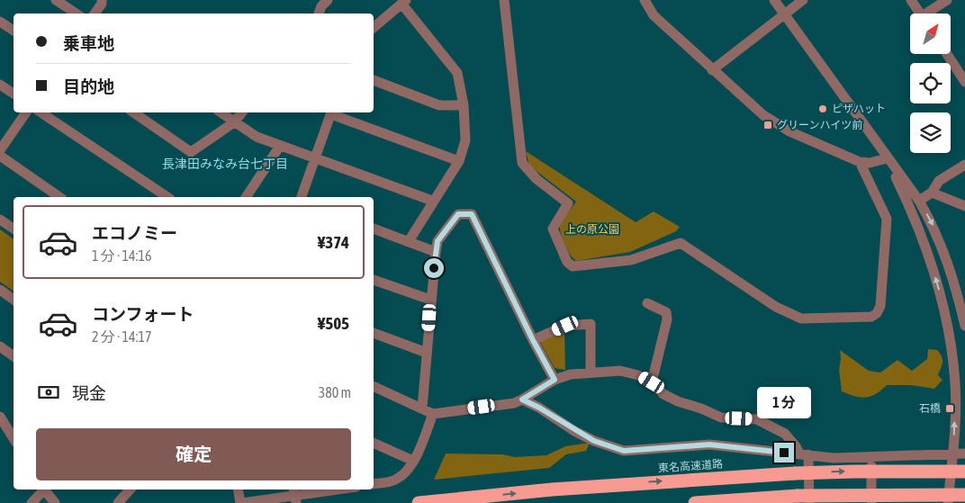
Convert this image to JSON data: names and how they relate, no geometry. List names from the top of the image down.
{
  "streets": {
    "highway": ["東名高速道路"]
  },
  "districts": ["長津田みなみ台七丁目"],
  "parks": ["上の原公園"],
  "places": {
    "other": ["ピザハット"],
    "transit": ["グリーンハイツ前", "石橋"]
  },
  "north": "top right",
  "page": {
    "banner": ["乗車地", "目的地"],
    "list": [
      {
        "name": "エコノミー",
        "note": "1 分 · 14:16",
        "value": "¥374"
      },
      {
        "name": "コンフォート",
        "note": "2 分 · 14:17",
        "value": "¥505"
      }
    ],
    "pay": ["現金", "380 m"],
    "bubble": "1 分",
    "buttons": "確定"
  }
}
